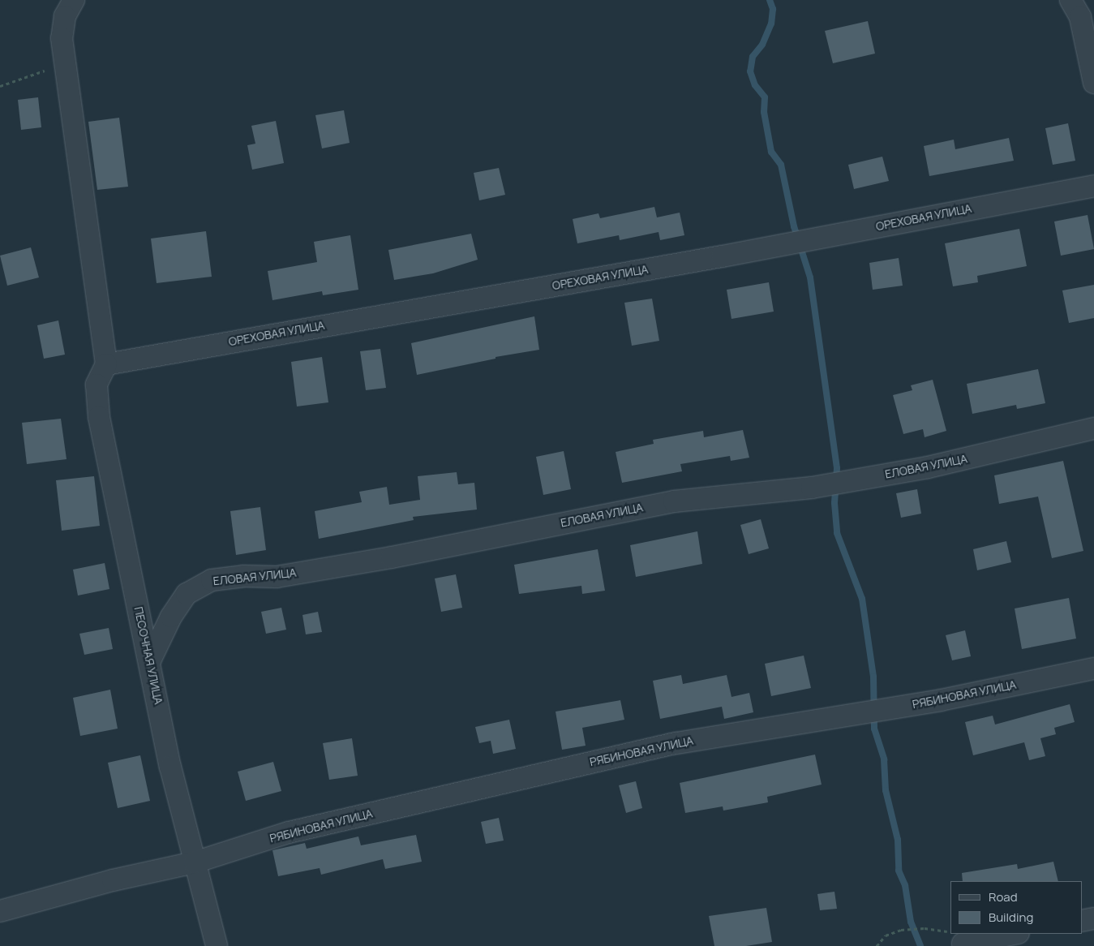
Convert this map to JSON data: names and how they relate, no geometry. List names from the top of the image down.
{
  "streets": {
    "street": [
      "ОРЕХОВАЯ УЛИЦА",
      "ЕЛОВАЯ УЛИЦА",
      "ПЕСОЧНАЯ УЛИЦА",
      "РЯБИНОВАЯ УЛИЦА"
    ]
  },
  "crossings": [
    ["ОРЕХОВАЯ УЛИЦА", "ПЕСОЧНАЯ УЛИЦА"],
    ["ЕЛОВАЯ УЛИЦА", "ПЕСОЧНАЯ УЛИЦА"],
    ["ПЕСОЧНАЯ УЛИЦА", "РЯБИНОВАЯ УЛИЦА"]
  ],
  "legend": ["Road", "Building"]
}
